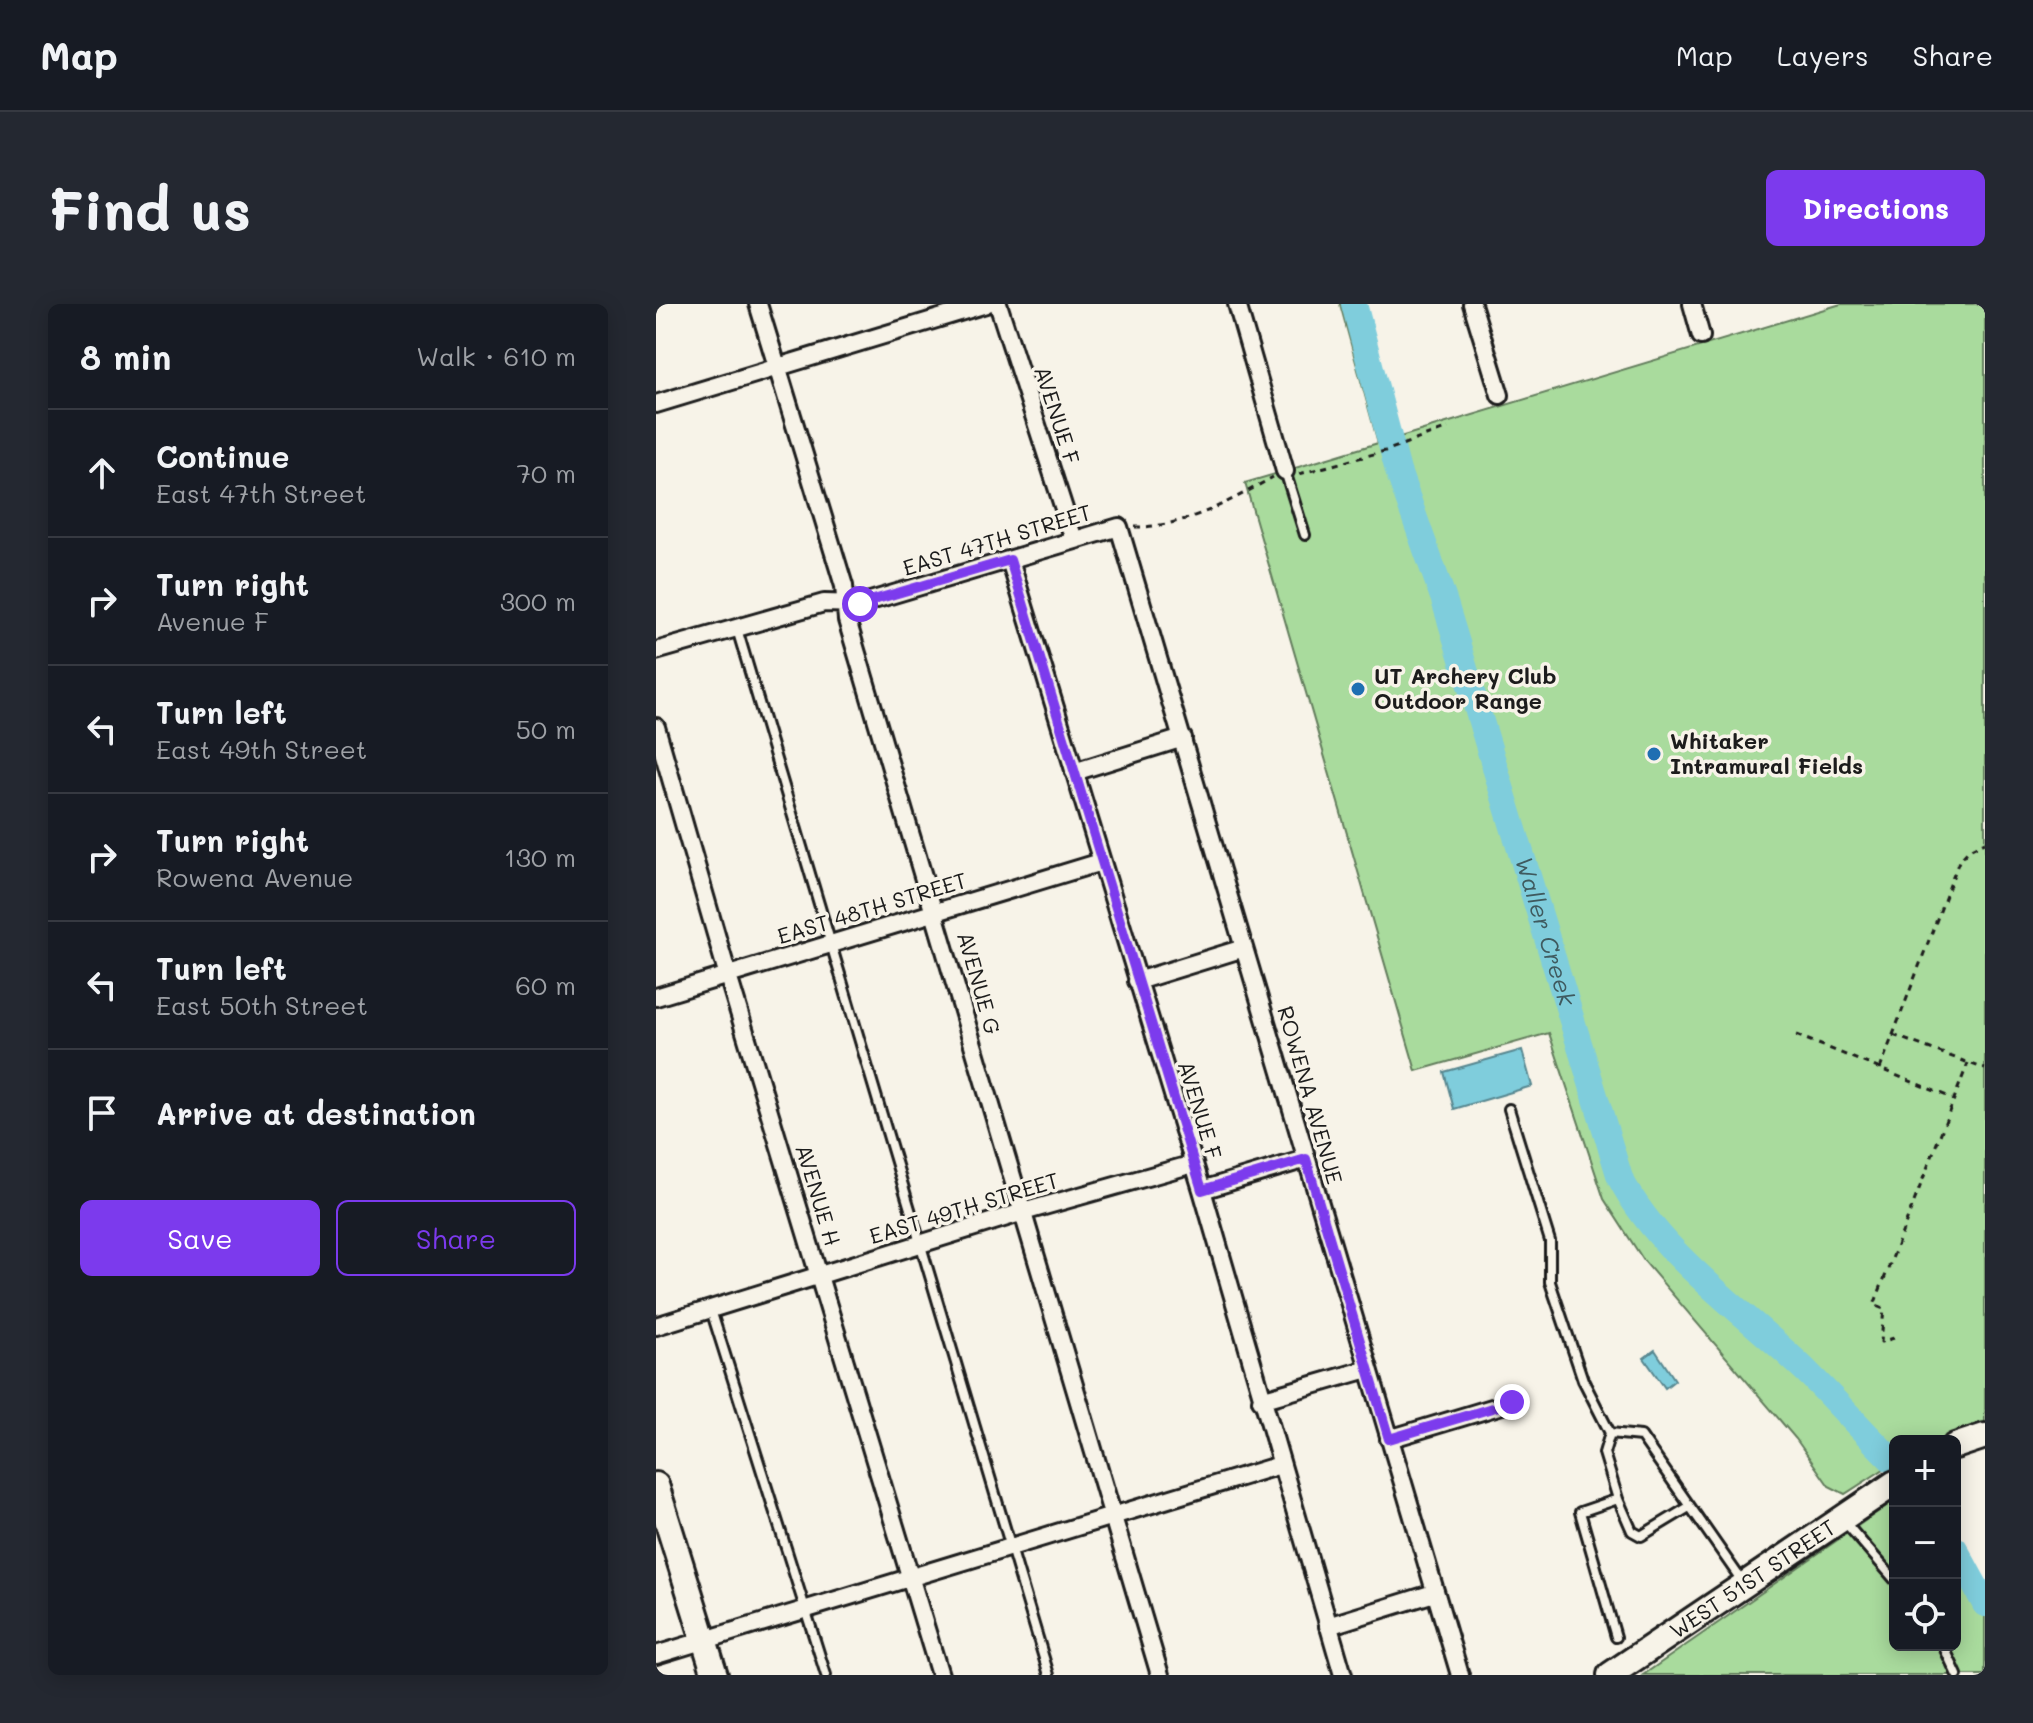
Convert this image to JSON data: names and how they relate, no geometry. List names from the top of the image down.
{
  "streets": {
    "main road": ["WEST 51ST STREET"],
    "street": [
      "AVENUE F",
      "EAST 47TH STREET",
      "EAST 48TH STREET",
      "AVENUE G",
      "ROWENA AVENUE",
      "AVENUE H",
      "EAST 49TH STREET"
    ]
  },
  "crossings": [
    ["AVENUE F", "EAST 47TH STREET"],
    ["AVENUE F", "EAST 48TH STREET"],
    ["AVENUE F", "EAST 49TH STREET"],
    ["EAST 47TH STREET", "AVENUE G"],
    ["EAST 47TH STREET", "ROWENA AVENUE"],
    ["EAST 48TH STREET", "AVENUE G"],
    ["EAST 48TH STREET", "AVENUE H"],
    ["AVENUE G", "EAST 49TH STREET"],
    ["AVENUE H", "EAST 49TH STREET"]
  ],
  "water": ["Waller Creek"],
  "places": ["UT Archery Club Outdoor Range", "Whitaker Intramural Fields"],
  "page": {
    "header": "Map",
    "nav": ["Map", "Layers", "Share"],
    "buttons": [
      "Directions",
      ["Save", "Share"]
    ],
    "title": "Find us",
    "heading": ["8 min", "Walk · 610 m"],
    "list": [
      ["Continue", "East 47th Street", "70 m"],
      ["Turn right", "Avenue F", "300 m"],
      ["Turn left", "East 49th Street", "50 m"],
      ["Turn right", "Rowena Avenue", "130 m"],
      ["Turn left", "East 50th Street", "60 m"],
      "Arrive at destination"
    ],
    "map_buttons": ["+", "−"]
  }
}
